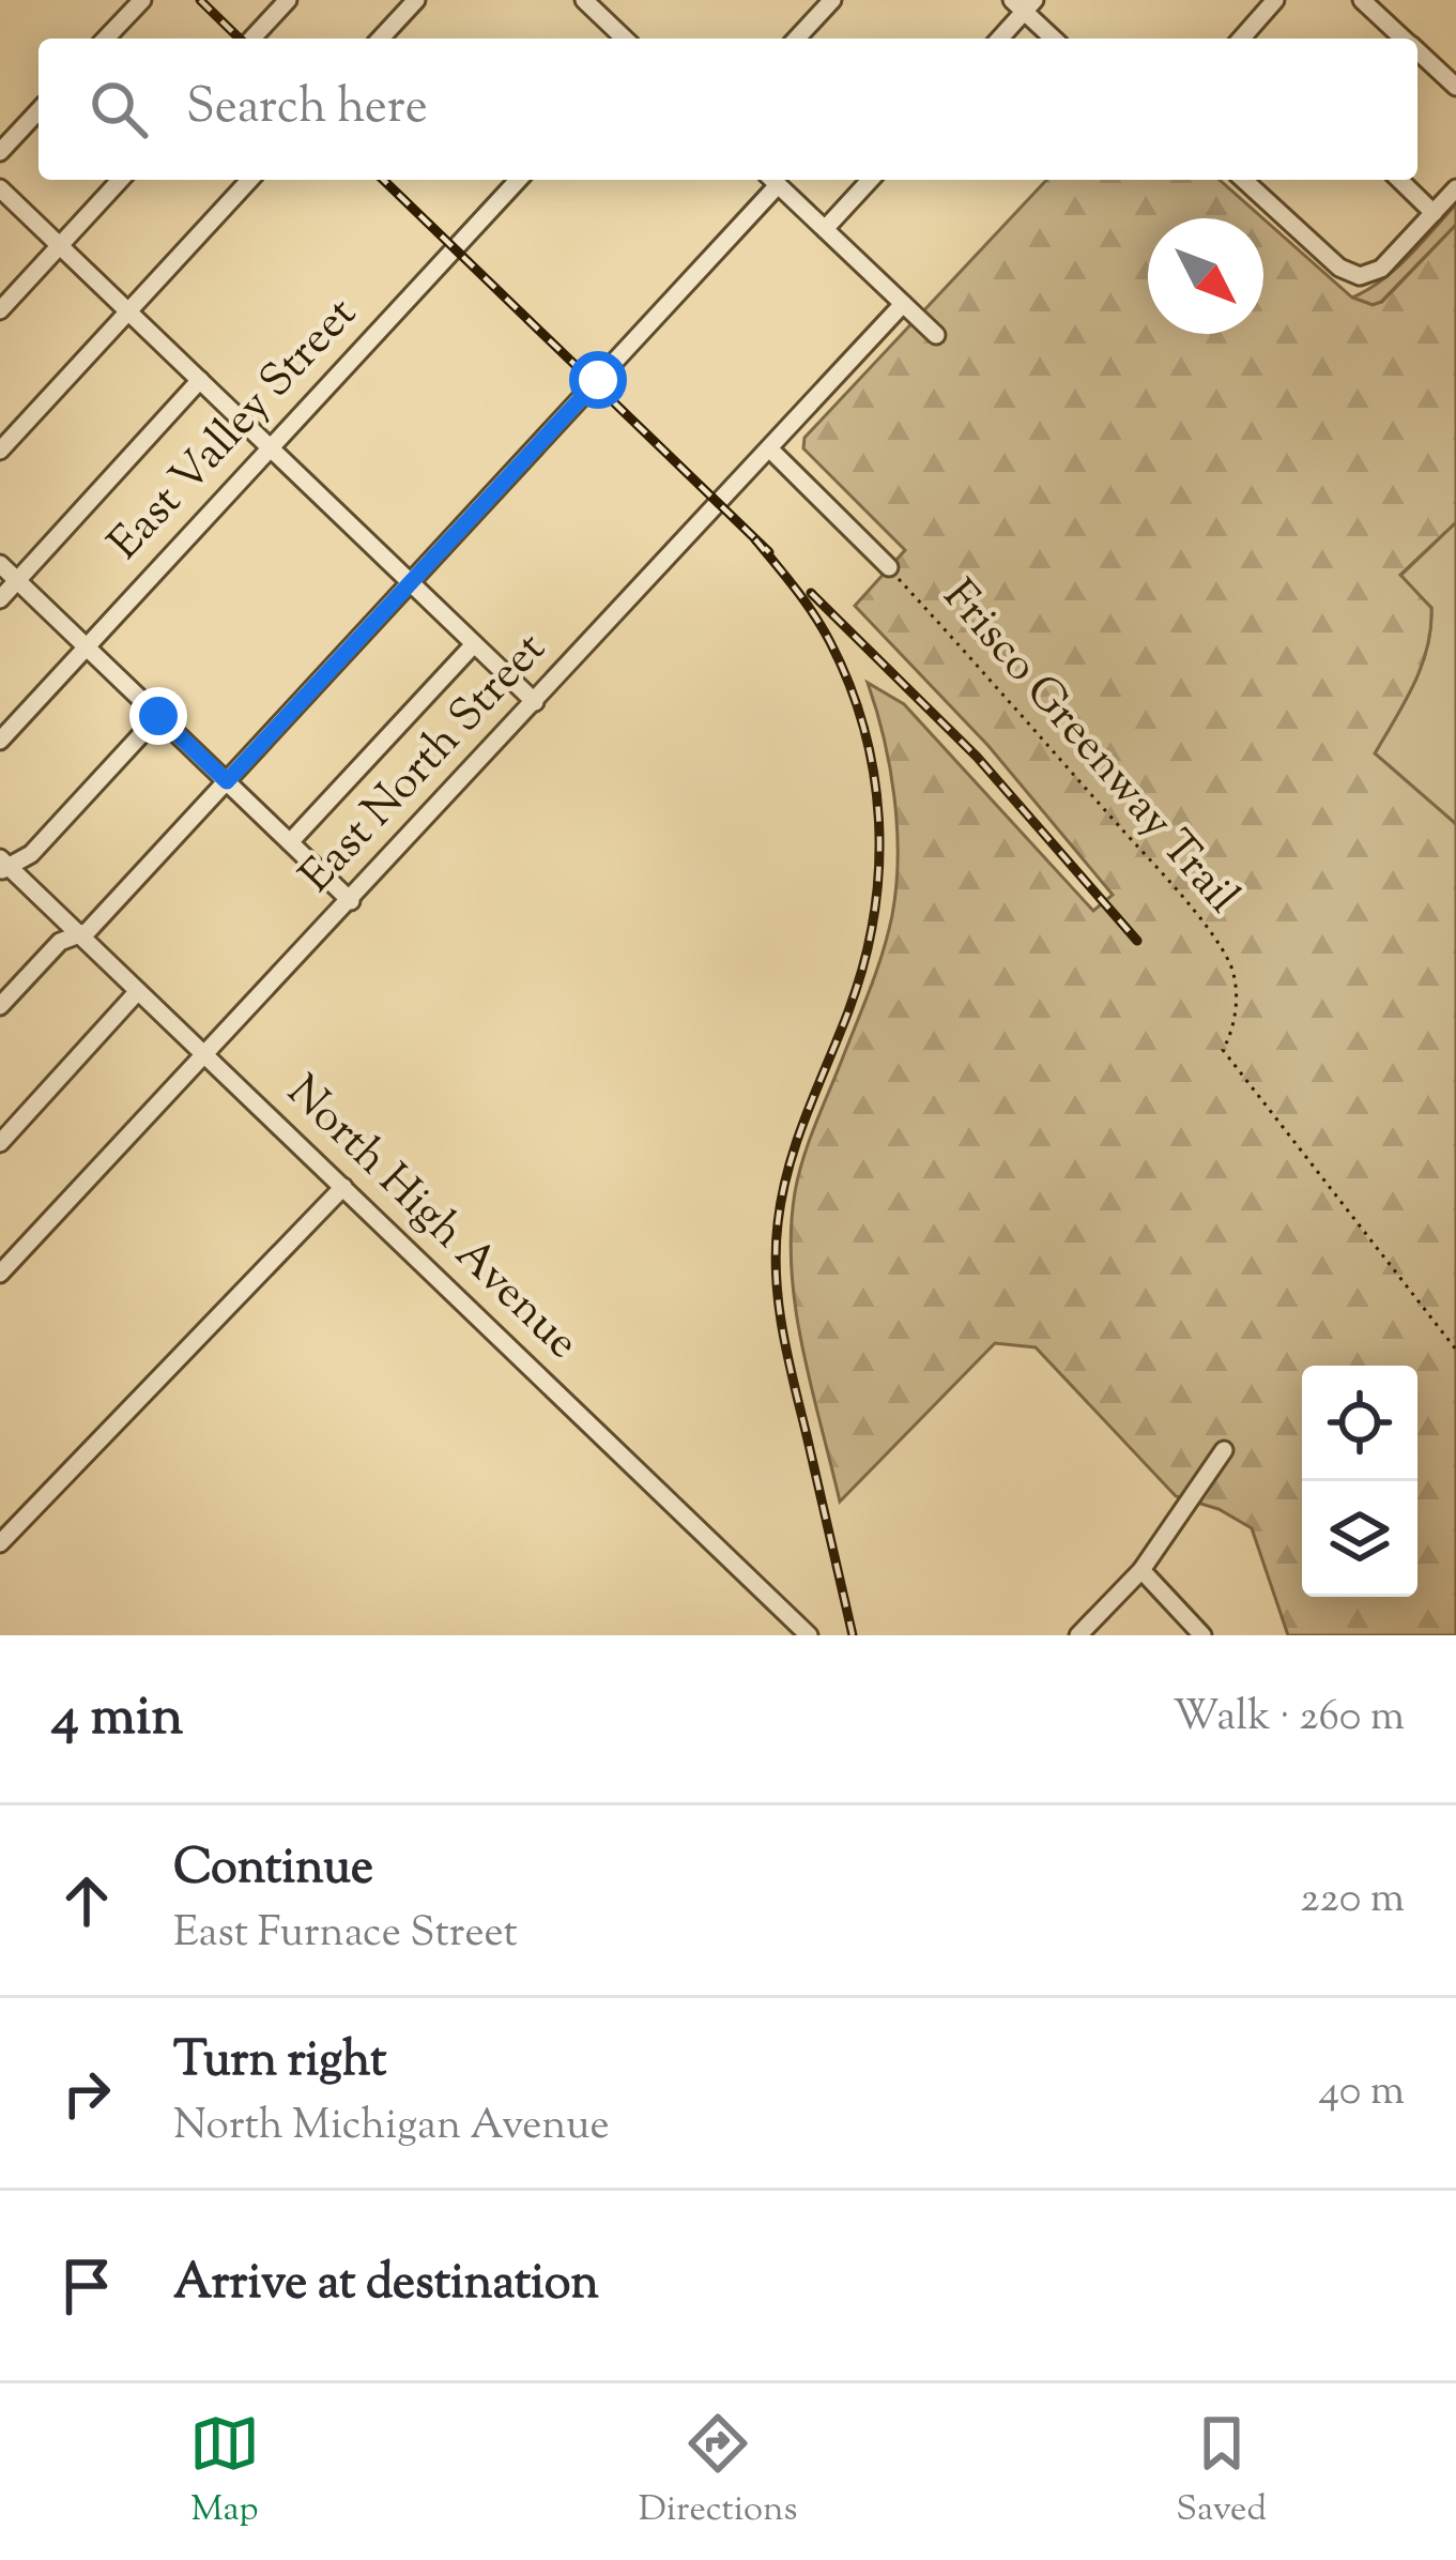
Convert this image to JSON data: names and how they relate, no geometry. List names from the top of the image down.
{
  "streets": {
    "street": ["East Valley Street", "East North Street", "North High Avenue"],
    "path": ["Frisco Greenway Trail"]
  },
  "crossings": [
    ["East North Street", "North High Avenue"]
  ],
  "north": "bottom right",
  "page": {
    "search": "Search here",
    "heading": ["4 min", "Walk · 260 m"],
    "list": [
      ["Continue", "East Furnace Street", "220 m"],
      ["Turn right", "North Michigan Avenue", "40 m"],
      "Arrive at destination"
    ],
    "nav": ["Map", "Directions", "Saved"]
  }
}
